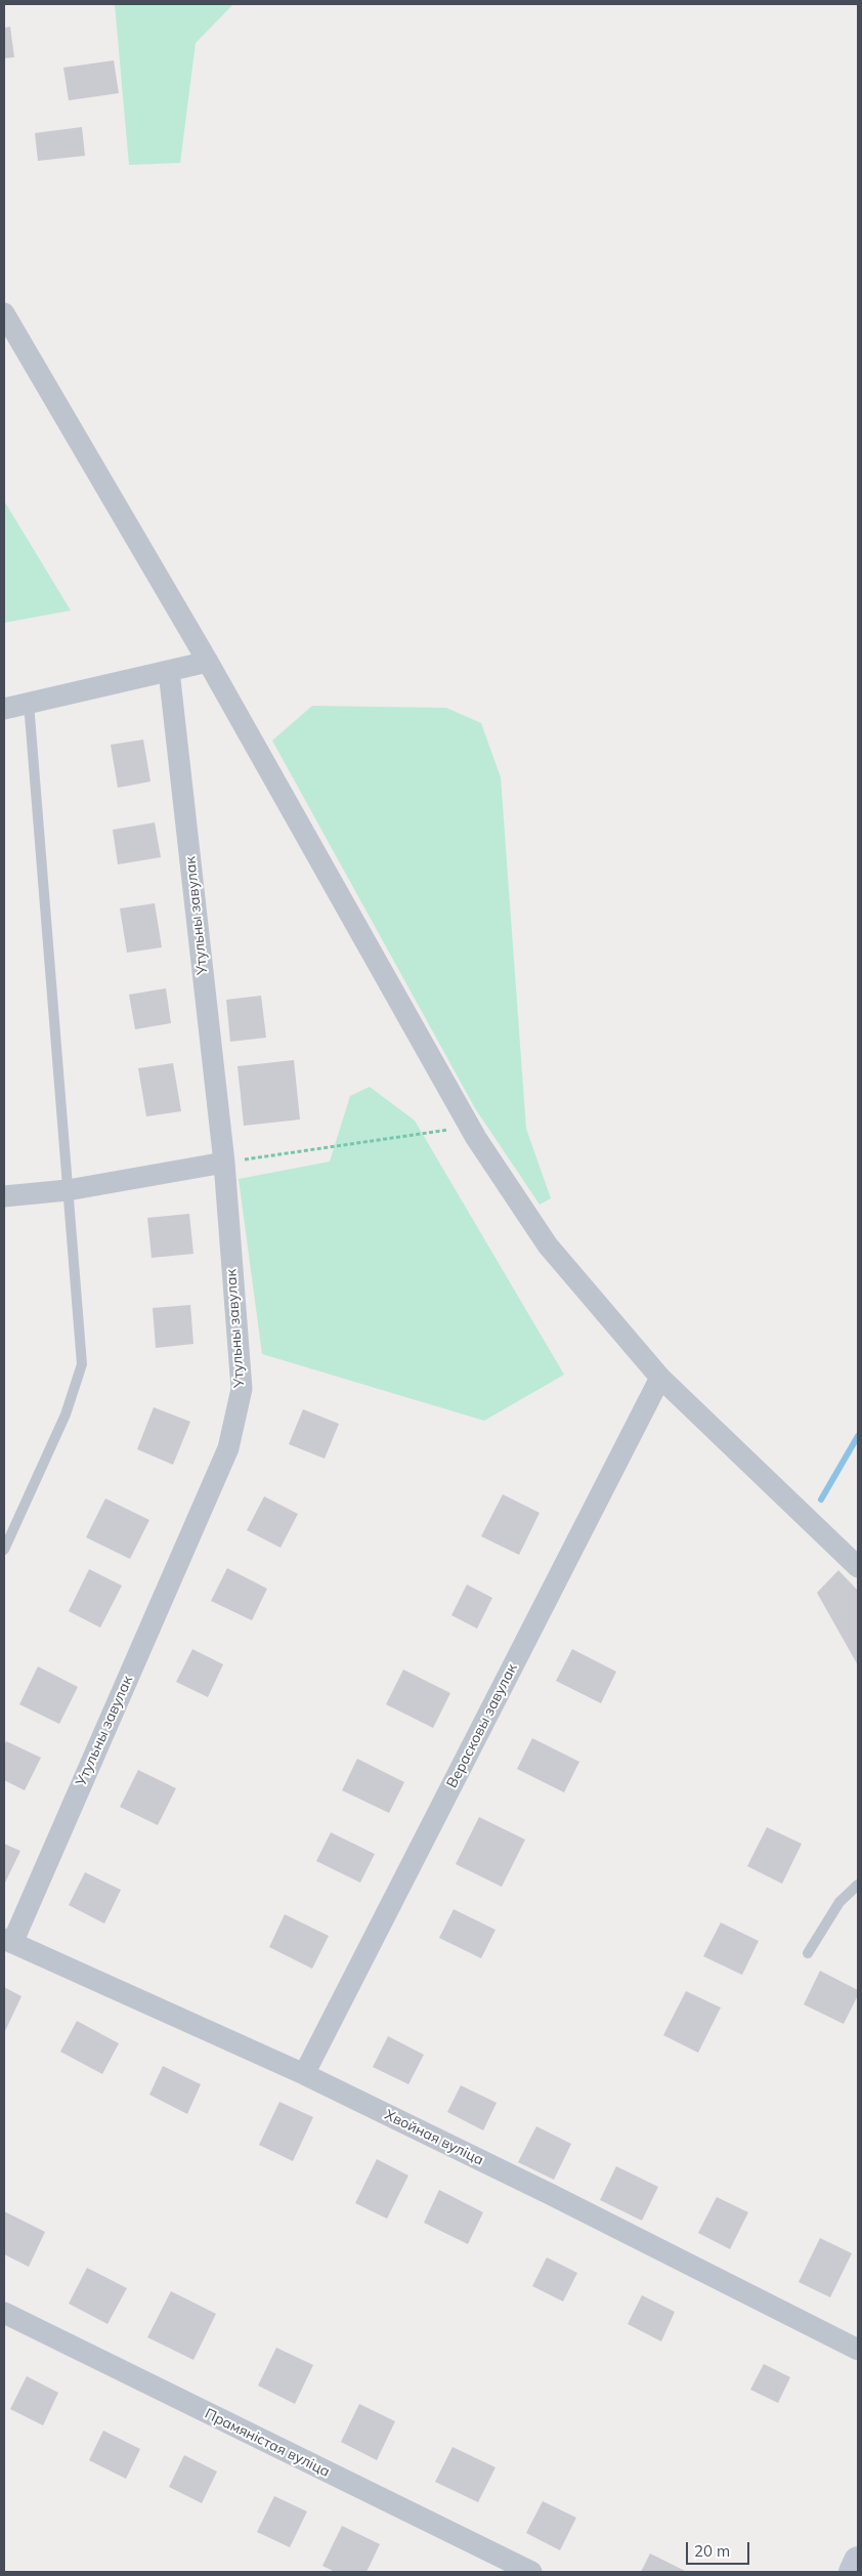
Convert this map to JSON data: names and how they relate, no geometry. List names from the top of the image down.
{
  "streets": {
    "street": [
      "Утульны завулак",
      "Верасковы завулак",
      "Хвойная вуліца",
      "Прамяністая вуліца"
    ]
  },
  "crossings": [
    ["Утульны завулак", "Хвойная вуліца"],
    ["Верасковы завулак", "Хвойная вуліца"]
  ],
  "scale_bar": "20 m"
}
